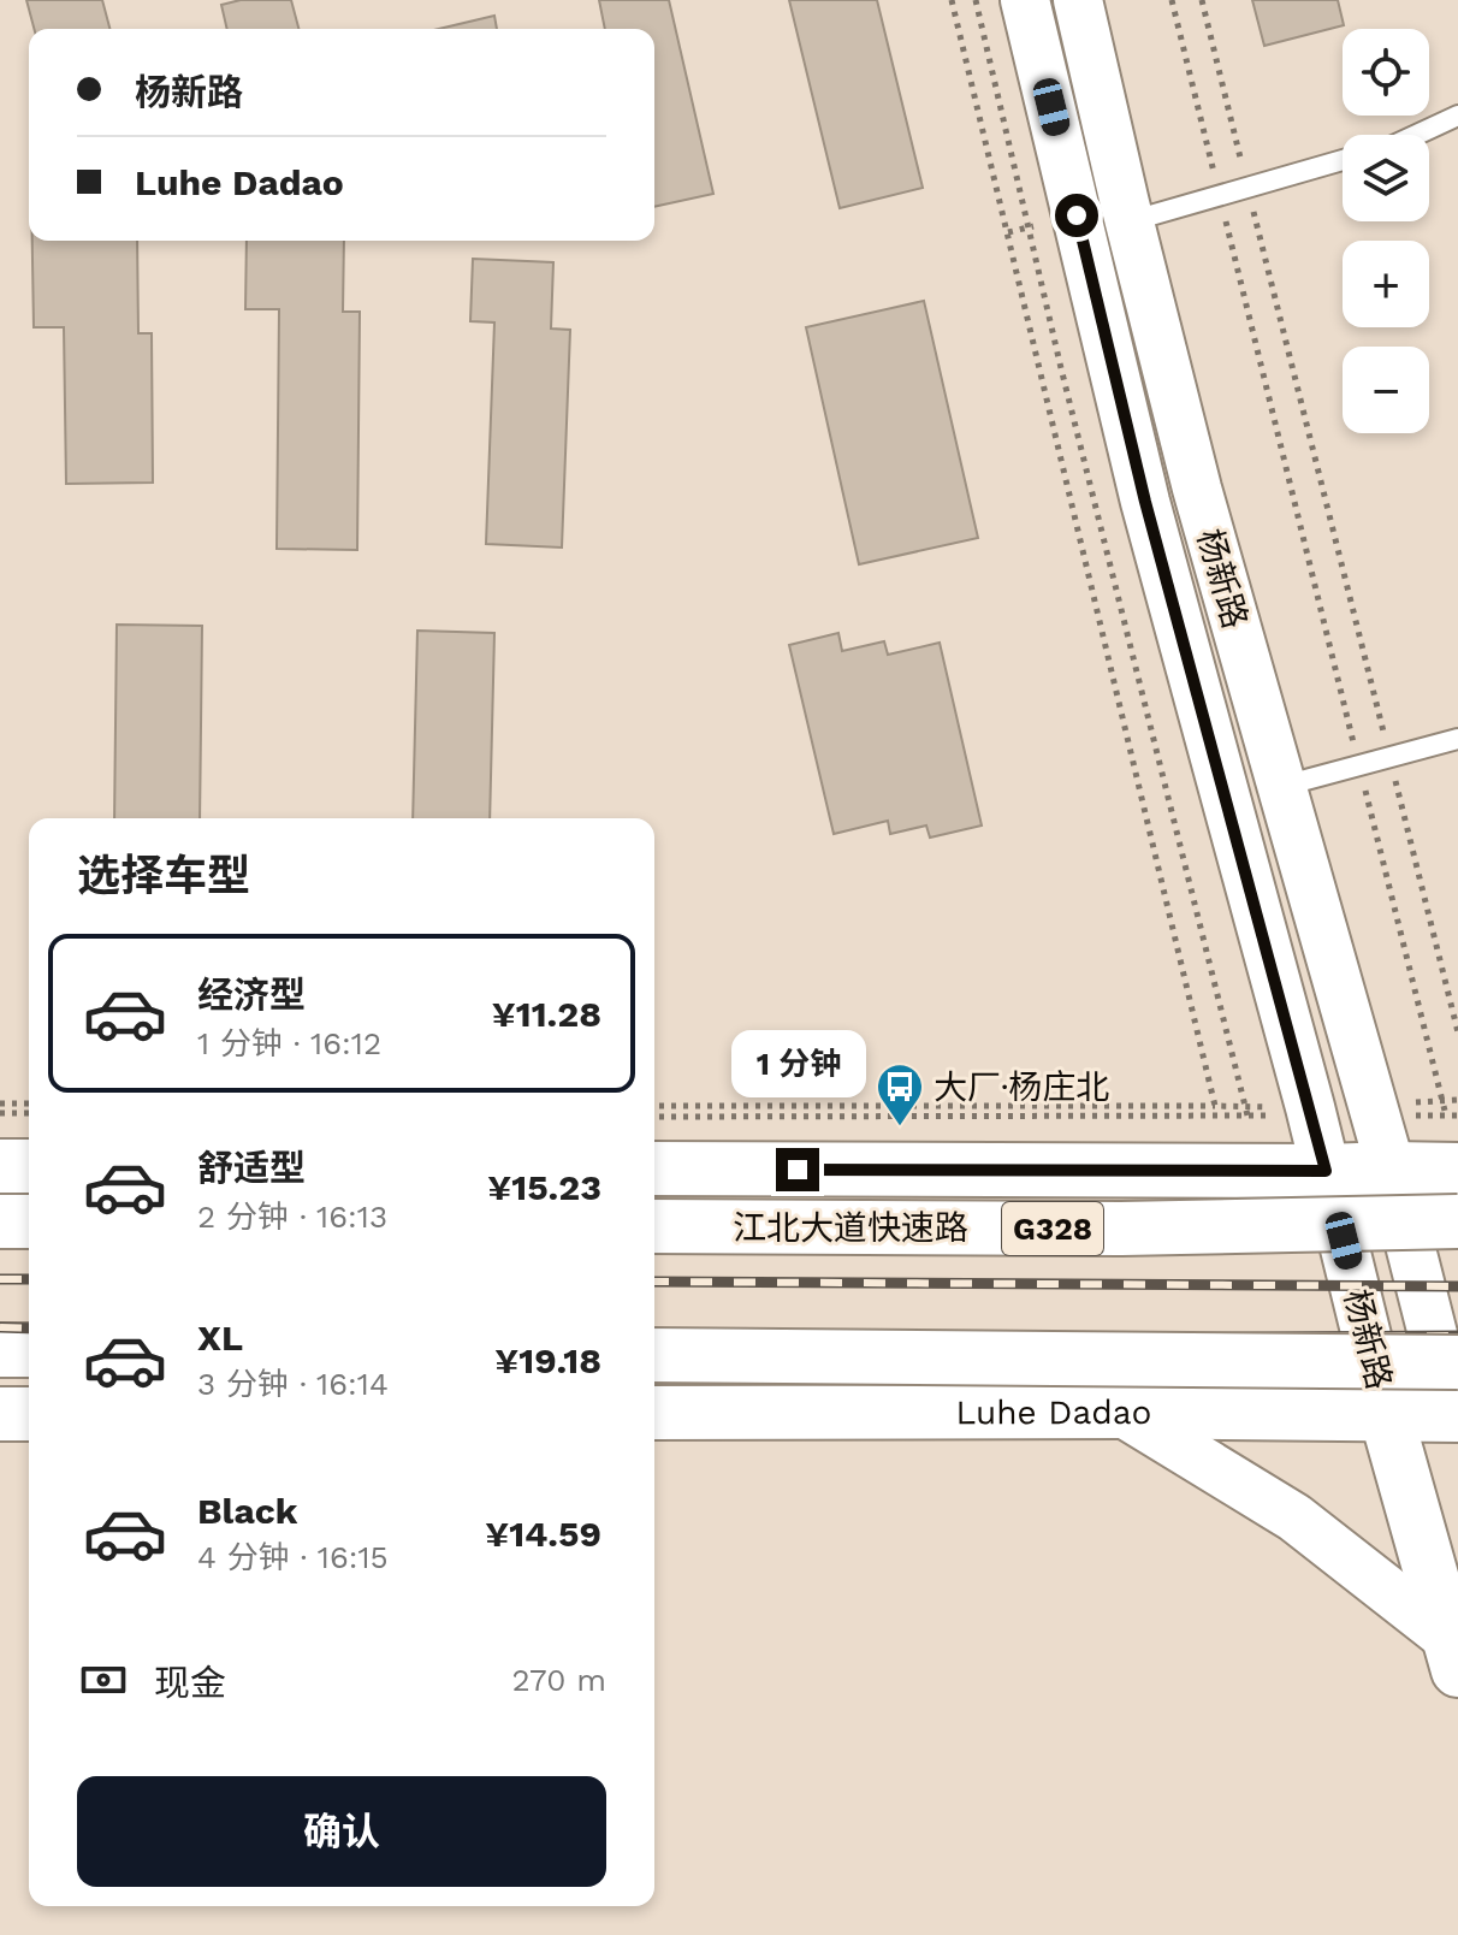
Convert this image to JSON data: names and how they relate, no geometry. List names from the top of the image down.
{
  "streets": {
    "main road": [
      "杨新路",
      "江北大道快速路",
      "G328",
      "Luhe Dadao"
    ]
  },
  "crossings": [
    ["杨新路", "G328"],
    ["杨新路", "Luhe Dadao"]
  ],
  "places": {
    "bus stop": ["大厂·杨庄北"]
  },
  "page": {
    "map_buttons": ["+", "−"],
    "banner": ["杨新路", "Luhe Dadao"],
    "heading": "选择车型",
    "list": [
      {
        "name": "经济型",
        "note": "1 分钟 · 16:12",
        "value": "¥11.28"
      },
      {
        "name": "舒适型",
        "note": "2 分钟 · 16:13",
        "value": "¥15.23"
      },
      {
        "name": "XL",
        "note": "3 分钟 · 16:14",
        "value": "¥19.18"
      },
      {
        "name": "Black",
        "note": "4 分钟 · 16:15",
        "value": "¥14.59"
      }
    ],
    "bubble": "1 分钟",
    "pay": ["现金", "270 m"],
    "buttons": "确认"
  }
}
